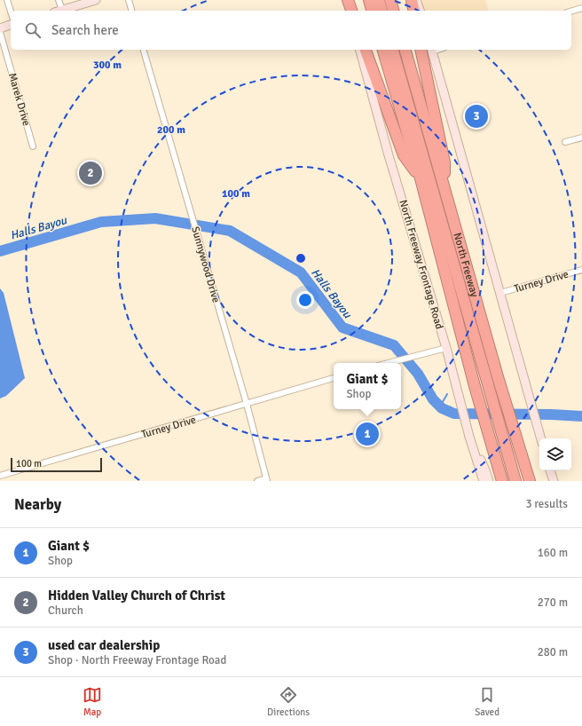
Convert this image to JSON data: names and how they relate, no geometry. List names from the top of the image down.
{
  "streets": {
    "highway": ["North Freeway"],
    "main road": ["North Freeway Frontage Road"],
    "street": ["Marek Drive", "Sunnywood Drive", "Turney Drive"]
  },
  "crossings": [
    ["Sunnywood Drive", "Turney Drive"]
  ],
  "water": ["Halls Bayou"],
  "scale_bar": "100 m",
  "page": {
    "search": "Search here",
    "pins": ["3", "2", "1"],
    "popup": ["Giant $", "Shop"],
    "scale": "100 m",
    "heading": ["Nearby", "3 results"],
    "list": [
      {
        "mark": "1",
        "name": "Giant $",
        "note": "Shop",
        "value": "160 m"
      },
      {
        "mark": "2",
        "name": "Hidden Valley Church of Christ",
        "note": "Church",
        "value": "270 m"
      },
      {
        "mark": "3",
        "name": "used car dealership",
        "note": "Shop · North Freeway Frontage Road",
        "value": "280 m"
      }
    ],
    "nav": ["Map", "Directions", "Saved"]
  },
  "rings": ["300 m", "200 m", "100 m"]
}
